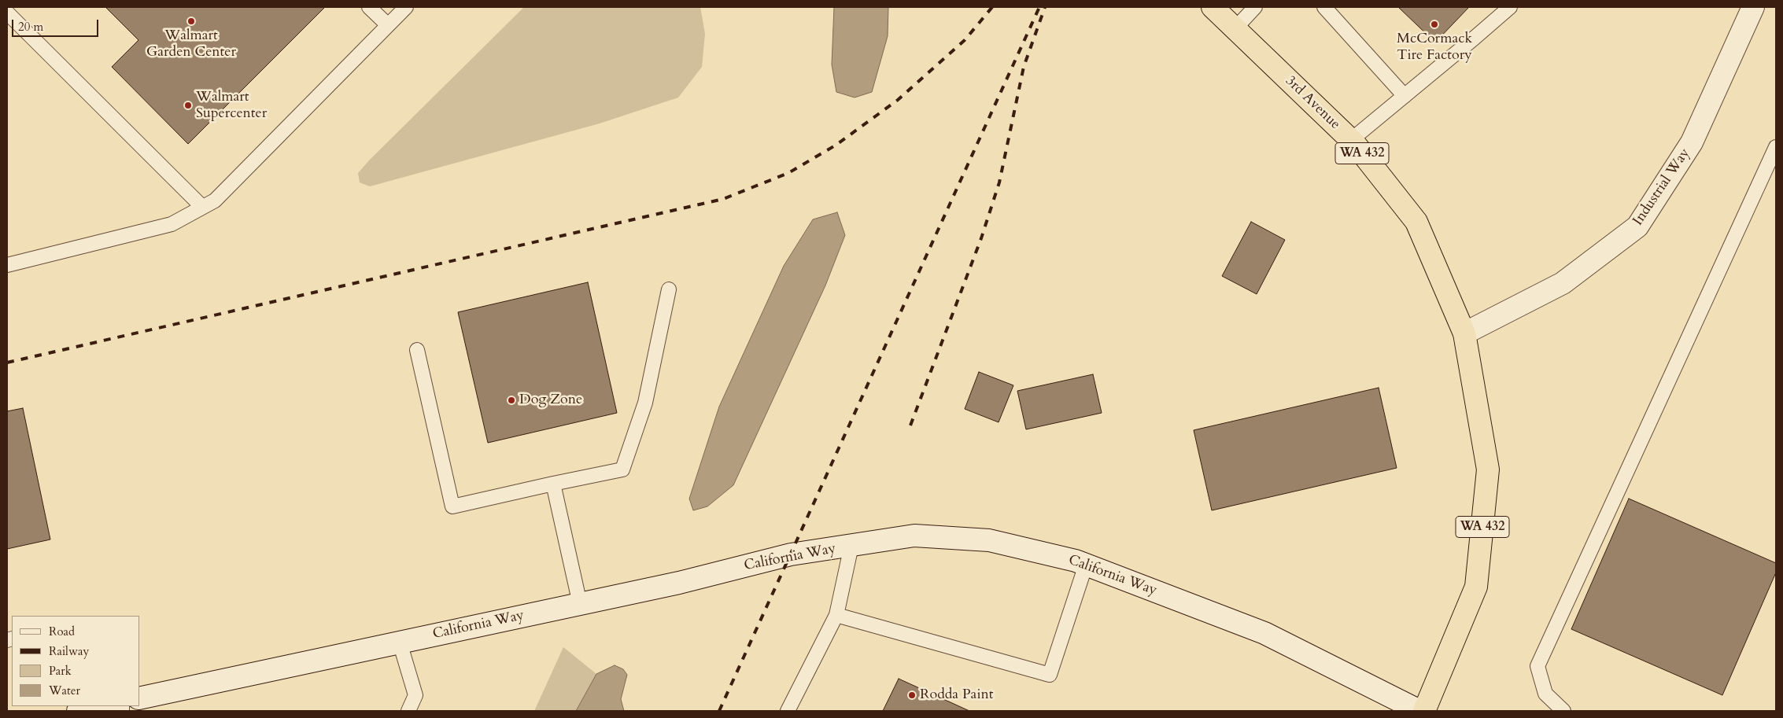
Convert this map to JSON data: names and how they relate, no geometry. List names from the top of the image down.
{
  "streets": {
    "highway": ["3rd Avenue", "WA 432"],
    "street": ["Industrial Way", "California Way"]
  },
  "crossings": [
    ["3rd Avenue", "WA 432"],
    ["3rd Avenue", "Industrial Way"],
    ["WA 432", "Industrial Way"]
  ],
  "places": [
    "Walmart Garden Center",
    "McCormack Tire Factory",
    "Walmart Supercenter",
    "Dog Zone",
    "Rodda Paint"
  ],
  "legend": [
    "Road",
    "Railway",
    "Park",
    "Water"
  ],
  "scale_bar": "20 m"
}
